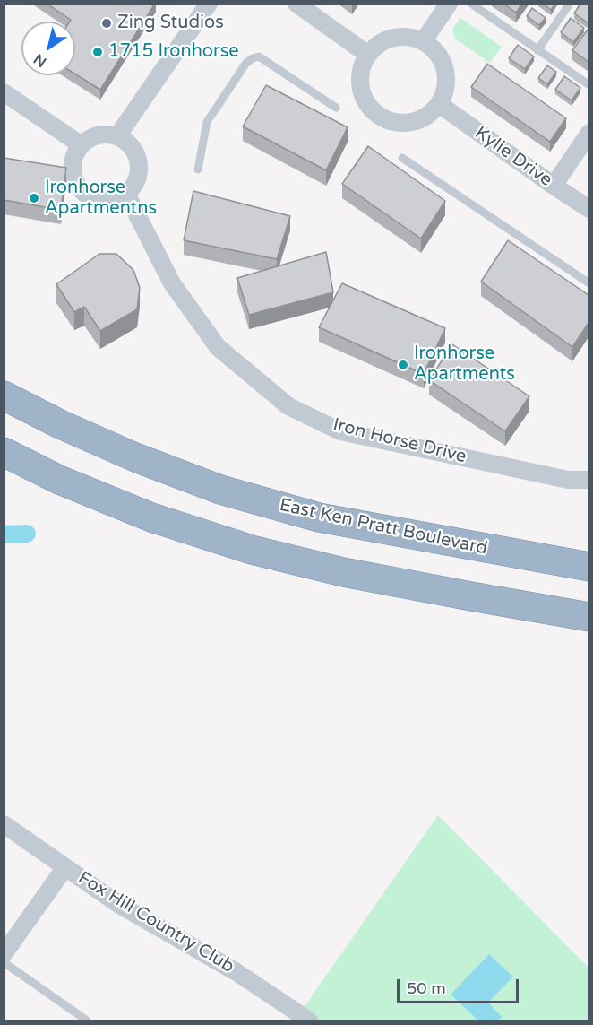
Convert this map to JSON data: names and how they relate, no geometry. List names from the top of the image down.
{
  "streets": {
    "highway": ["East Ken Pratt Boulevard"],
    "street": ["Kylie Drive", "Iron Horse Drive", "Fox Hill Country Club"]
  },
  "places": [
    "Zing Studios",
    "1715 Ironhorse",
    "Ironhorse Apartmentns",
    "Ironhorse Apartments"
  ],
  "scale_bar": "50 m",
  "north": "bottom left"
}
